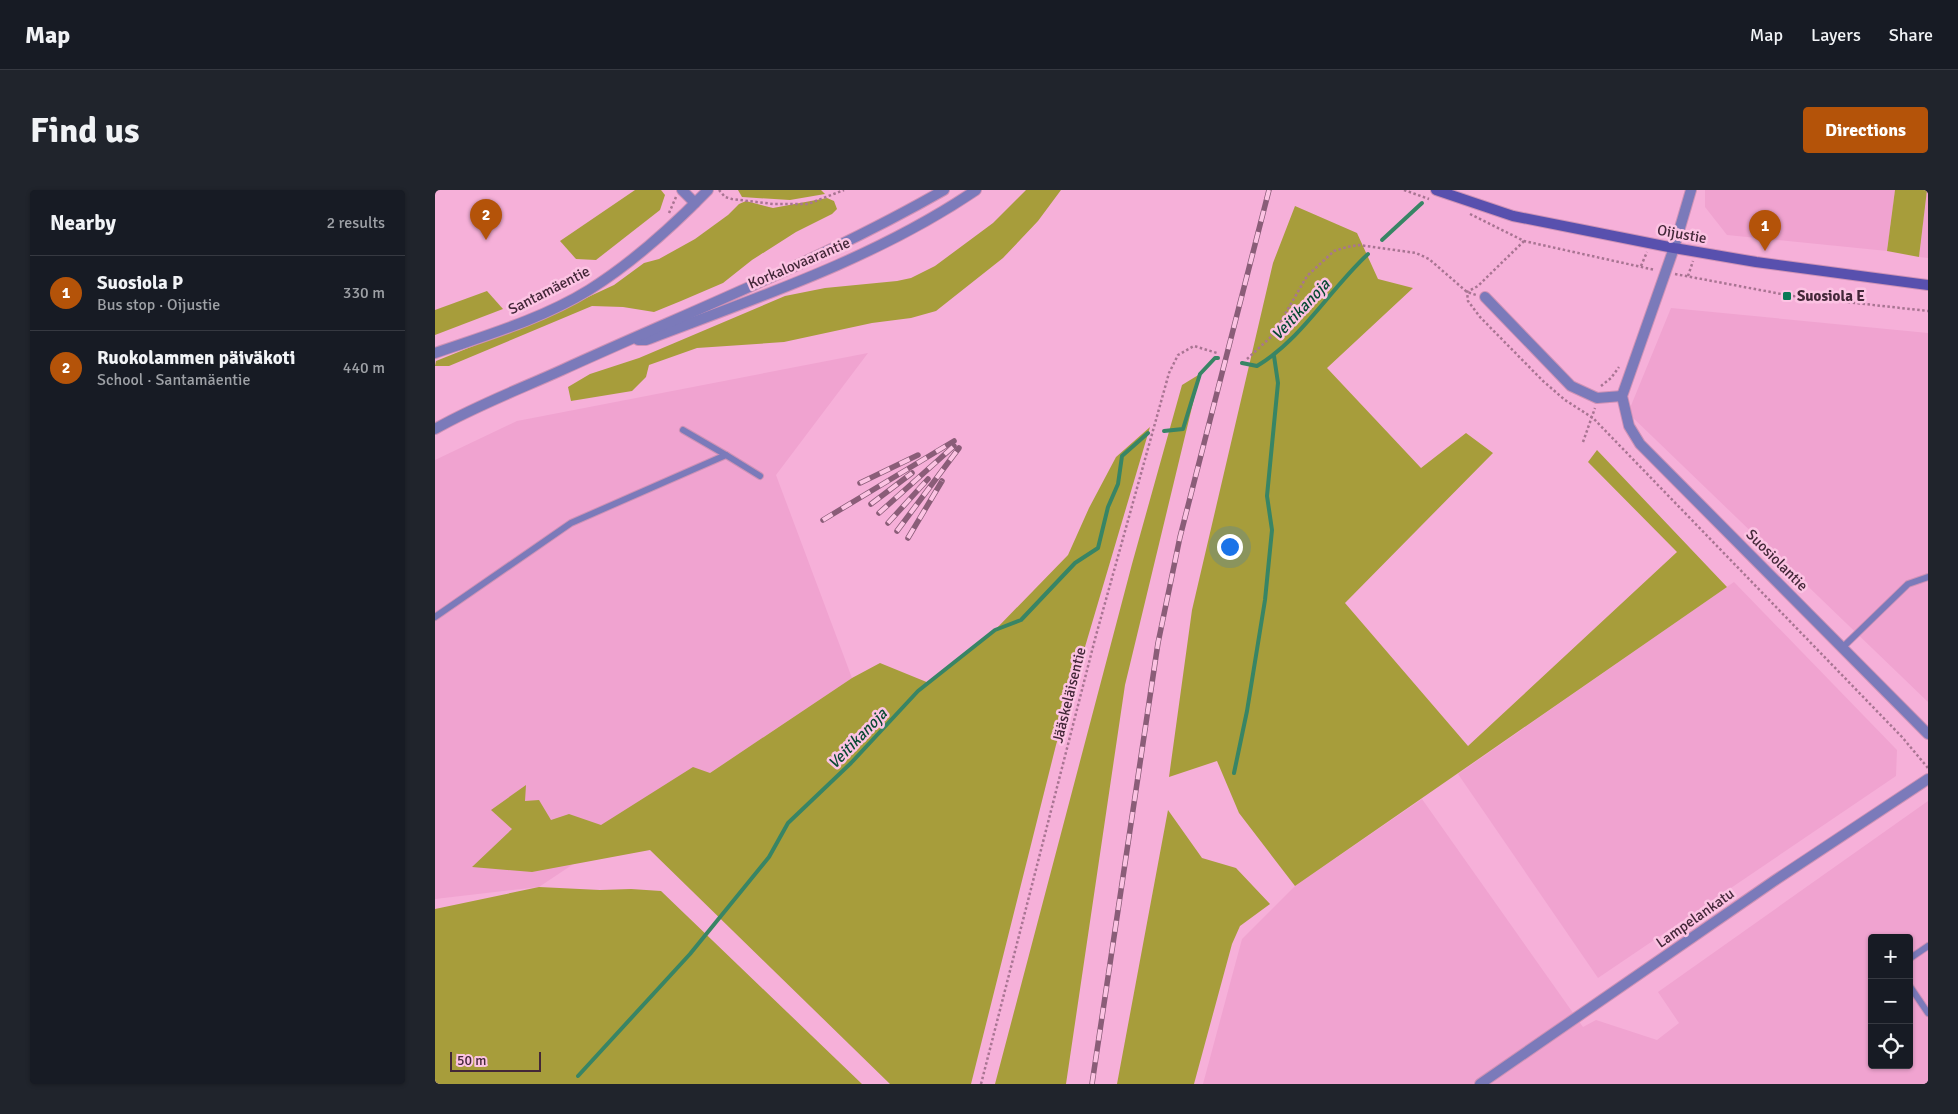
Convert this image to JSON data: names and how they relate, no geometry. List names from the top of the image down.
{
  "streets": {
    "main road": ["Oijustie"],
    "street": [
      "Korkalovaarantie",
      "Santamäentie",
      "Suosiolantie",
      "Lampelankatu"
    ],
    "path": ["Jääskeläisentie"]
  },
  "water": ["Veitikanoja"],
  "places": {
    "transit": ["Suosiola E"]
  },
  "scale_bar": "50 m",
  "page": {
    "header": "Map",
    "nav": ["Map", "Layers", "Share"],
    "buttons": "Directions",
    "title": "Find us",
    "heading": ["Nearby", "2 results"],
    "pins": ["2", "1"],
    "list": [
      {
        "mark": "1",
        "name": "Suosiola P",
        "note": "Bus stop · Oijustie",
        "value": "330 m"
      },
      {
        "mark": "2",
        "name": "Ruokolammen päiväkoti",
        "note": "School · Santamäentie",
        "value": "440 m"
      }
    ],
    "map_buttons": ["+", "−"],
    "scale": "50 m"
  }
}
